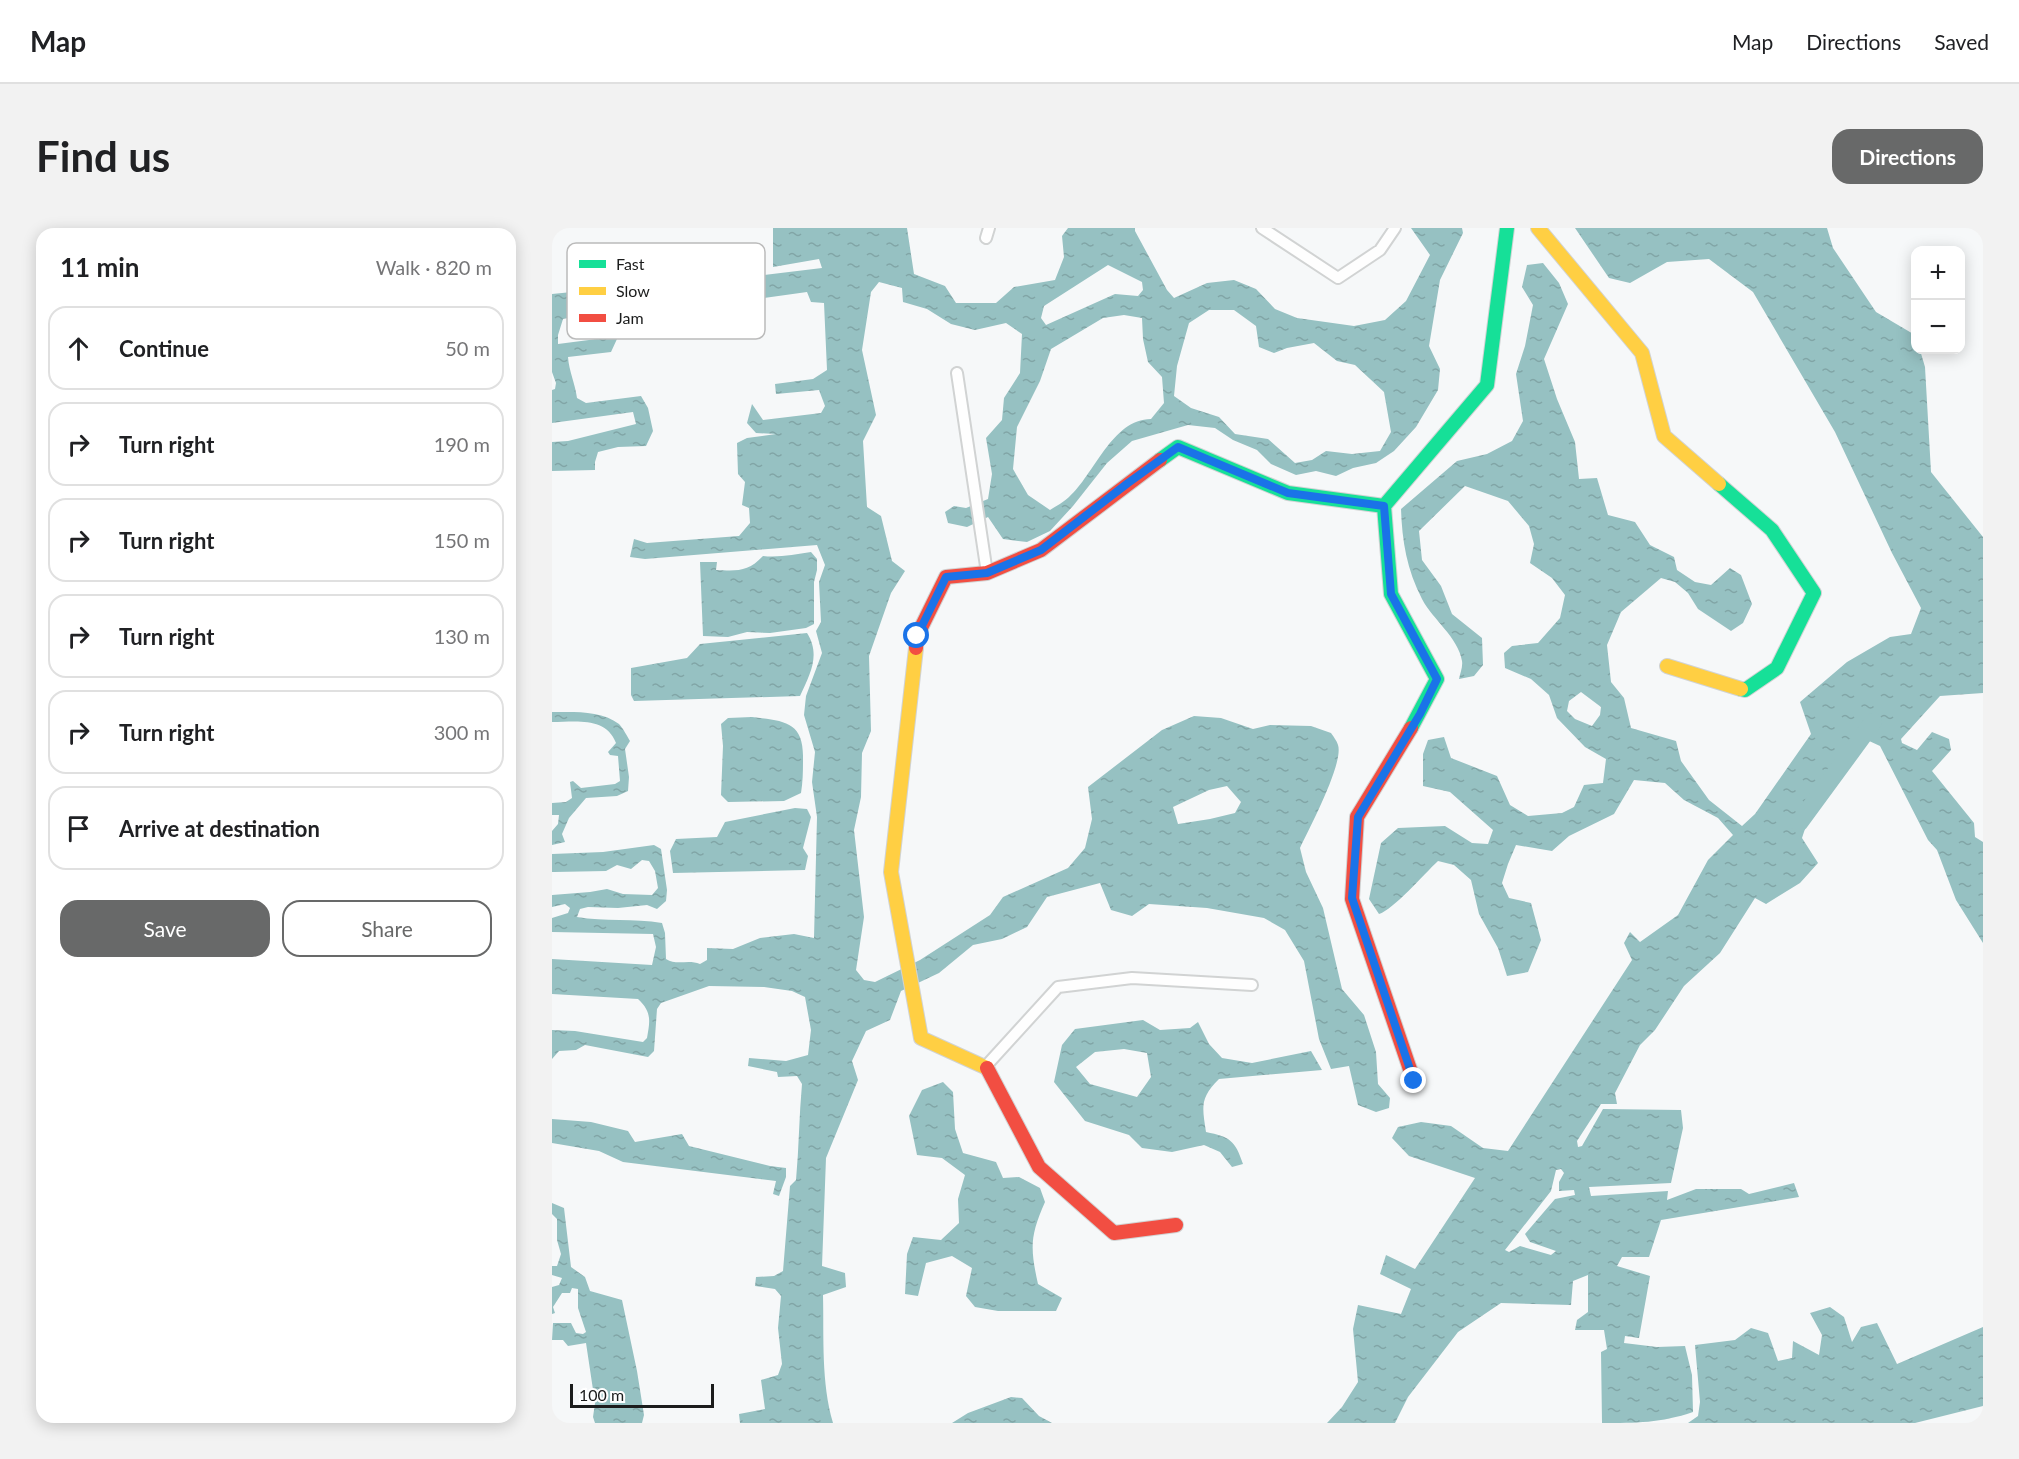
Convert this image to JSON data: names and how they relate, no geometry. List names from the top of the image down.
{
  "legend": ["Fast", "Slow", "Jam"],
  "scale_bar": "100 m",
  "page": {
    "header": "Map",
    "nav": ["Map", "Directions", "Saved"],
    "buttons": [
      "Directions",
      ["Save", "Share"]
    ],
    "title": "Find us",
    "heading": ["11 min", "Walk · 820 m"],
    "map_buttons": ["+", "−"],
    "list": [
      ["Continue", "50 m"],
      ["Turn right", "190 m"],
      ["Turn right", "150 m"],
      ["Turn right", "130 m"],
      ["Turn right", "300 m"],
      "Arrive at destination"
    ],
    "scale": "100 m"
  }
}
